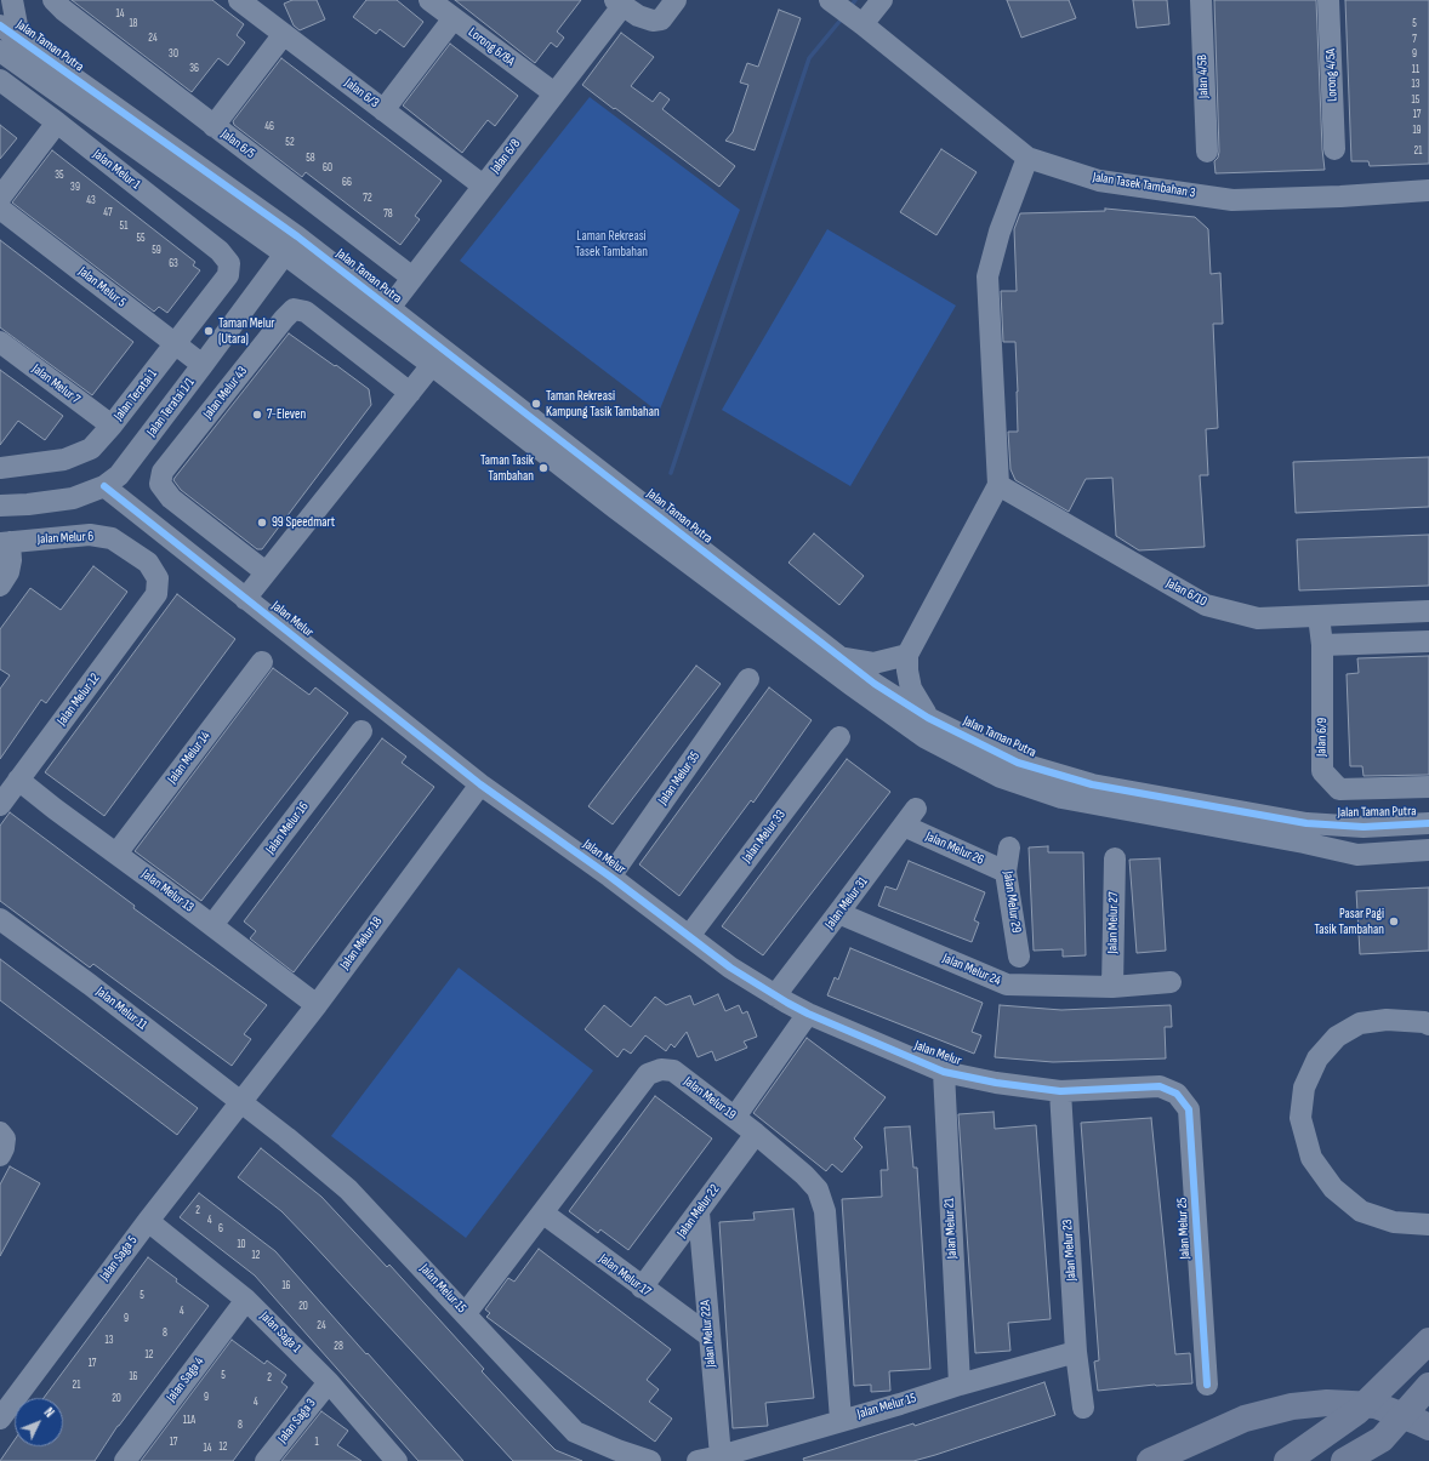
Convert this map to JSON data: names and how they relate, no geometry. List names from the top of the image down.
{
  "streets": {
    "street": [
      "Jalan Taman Putra",
      "Lorong 6/8A",
      "Lorong 4/5A",
      "Jalan 4/5B",
      "Jalan 6/3",
      "Jalan 6/5",
      "Jalan 6/8",
      "Jalan Melur 1",
      "Jalan Tasek Tambahan 3",
      "Jalan Melur 5",
      "Jalan Melur 7",
      "Jalan Melur 43",
      "Jalan Teratai 1",
      "Jalan Teratai 1/1",
      "Jalan Melur 6",
      "Jalan 6/10",
      "Jalan Melur",
      "Jalan Melur 12",
      "Jalan 6/9",
      "Jalan Melur 14",
      "Jalan Melur 35",
      "Jalan Melur 16",
      "Jalan Melur 33",
      "Jalan Melur 26",
      "Jalan Melur 13",
      "Jalan Melur 29",
      "Jalan Melur 31",
      "Jalan Melur 27",
      "Jalan Melur 18",
      "Jalan Melur 24",
      "Jalan Melur 11",
      "Jalan Melur 19",
      "Jalan Melur 22",
      "Jalan Melur 21",
      "Jalan Melur 25",
      "Jalan Melur 23",
      "Jalan Saga 5",
      "Jalan Melur 17",
      "Jalan Melur 15",
      "Jalan Saga 1",
      "Jalan Melur 22A",
      "Jalan Saga 4",
      "Jalan Saga 3"
    ]
  },
  "crossings": [
    ["Jalan Taman Putra", "Jalan 6/8"],
    ["Jalan Taman Putra", "Jalan Teratai 1/1"],
    ["Lorong 6/8A", "Jalan 6/8"],
    ["Jalan 6/3", "Jalan 6/8"],
    ["Jalan 6/5", "Jalan 6/8"],
    ["Jalan Melur 1", "Jalan Teratai 1"],
    ["Jalan Melur 5", "Jalan Teratai 1"],
    ["Jalan Melur 5", "Jalan Teratai 1/1"],
    ["Jalan Melur 7", "Jalan Teratai 1"],
    ["Jalan Teratai 1/1", "Jalan Melur"],
    ["Jalan Melur 6", "Jalan Melur 12"],
    ["Jalan 6/10", "Jalan 6/9"],
    ["Jalan Melur", "Jalan Melur 35"],
    ["Jalan Melur", "Jalan Melur 33"],
    ["Jalan Melur", "Jalan Melur 31"],
    ["Jalan Melur", "Jalan Melur 18"],
    ["Jalan Melur", "Jalan Melur 21"],
    ["Jalan Melur", "Jalan Melur 25"],
    ["Jalan Melur", "Jalan Melur 23"],
    ["Jalan Melur 12", "Jalan Melur 13"],
    ["Jalan Melur 14", "Jalan Melur 13"],
    ["Jalan Melur 16", "Jalan Melur 13"],
    ["Jalan Melur 26", "Jalan Melur 29"],
    ["Jalan Melur 26", "Jalan Melur 31"],
    ["Jalan Melur 13", "Jalan Melur 18"],
    ["Jalan Melur 31", "Jalan Melur 24"],
    ["Jalan Melur 27", "Jalan Melur 24"],
    ["Jalan Melur 18", "Jalan Melur 11"],
    ["Jalan Melur 18", "Jalan Saga 5"],
    ["Jalan Melur 18", "Jalan Melur 15"],
    ["Jalan Melur 11", "Jalan Saga 5"],
    ["Jalan Melur 11", "Jalan Melur 15"],
    ["Jalan Melur 19", "Jalan Melur 22"],
    ["Jalan Melur 19", "Jalan Melur 17"],
    ["Jalan Melur 19", "Jalan Melur 15"],
    ["Jalan Melur 22", "Jalan Melur 17"],
    ["Jalan Melur 22", "Jalan Melur 22A"],
    ["Jalan Melur 21", "Jalan Melur 15"],
    ["Jalan Melur 23", "Jalan Melur 15"],
    ["Jalan Saga 5", "Jalan Melur 15"],
    ["Jalan Saga 5", "Jalan Saga 1"],
    ["Jalan Melur 17", "Jalan Melur 22A"],
    ["Jalan Melur 15", "Jalan Melur 22A"],
    ["Jalan Saga 1", "Jalan Saga 4"],
    ["Jalan Saga 1", "Jalan Saga 3"]
  ],
  "parks": ["Laman Rekreasi Tasek Tambahan"],
  "places": [
    "Taman Melur (Utara)",
    "Taman Rekreasi Kampung Tasik Tambahan",
    "7-Eleven",
    "Taman Tasik Tambahan",
    "99 Speedmart",
    "Pasar Pagi Tasik Tambahan"
  ],
  "house_numbers": [
    "14",
    "18",
    "5",
    "24",
    "7",
    "30",
    "9",
    "36",
    "11",
    "13",
    "15",
    "17",
    "46",
    "19",
    "52",
    "21",
    "58",
    "60",
    "35",
    "66",
    "39",
    "72",
    "43",
    "47",
    "78",
    "51",
    "55",
    "59",
    "63",
    "2",
    "4",
    "6",
    "10",
    "12",
    "16",
    "5",
    "20",
    "4",
    "9",
    "24",
    "8",
    "13",
    "28",
    "12",
    "17",
    "5",
    "16",
    "2",
    "21",
    "9",
    "20",
    "4",
    "11A",
    "8",
    "17",
    "1",
    "12",
    "14"
  ],
  "north": "top right"
}
